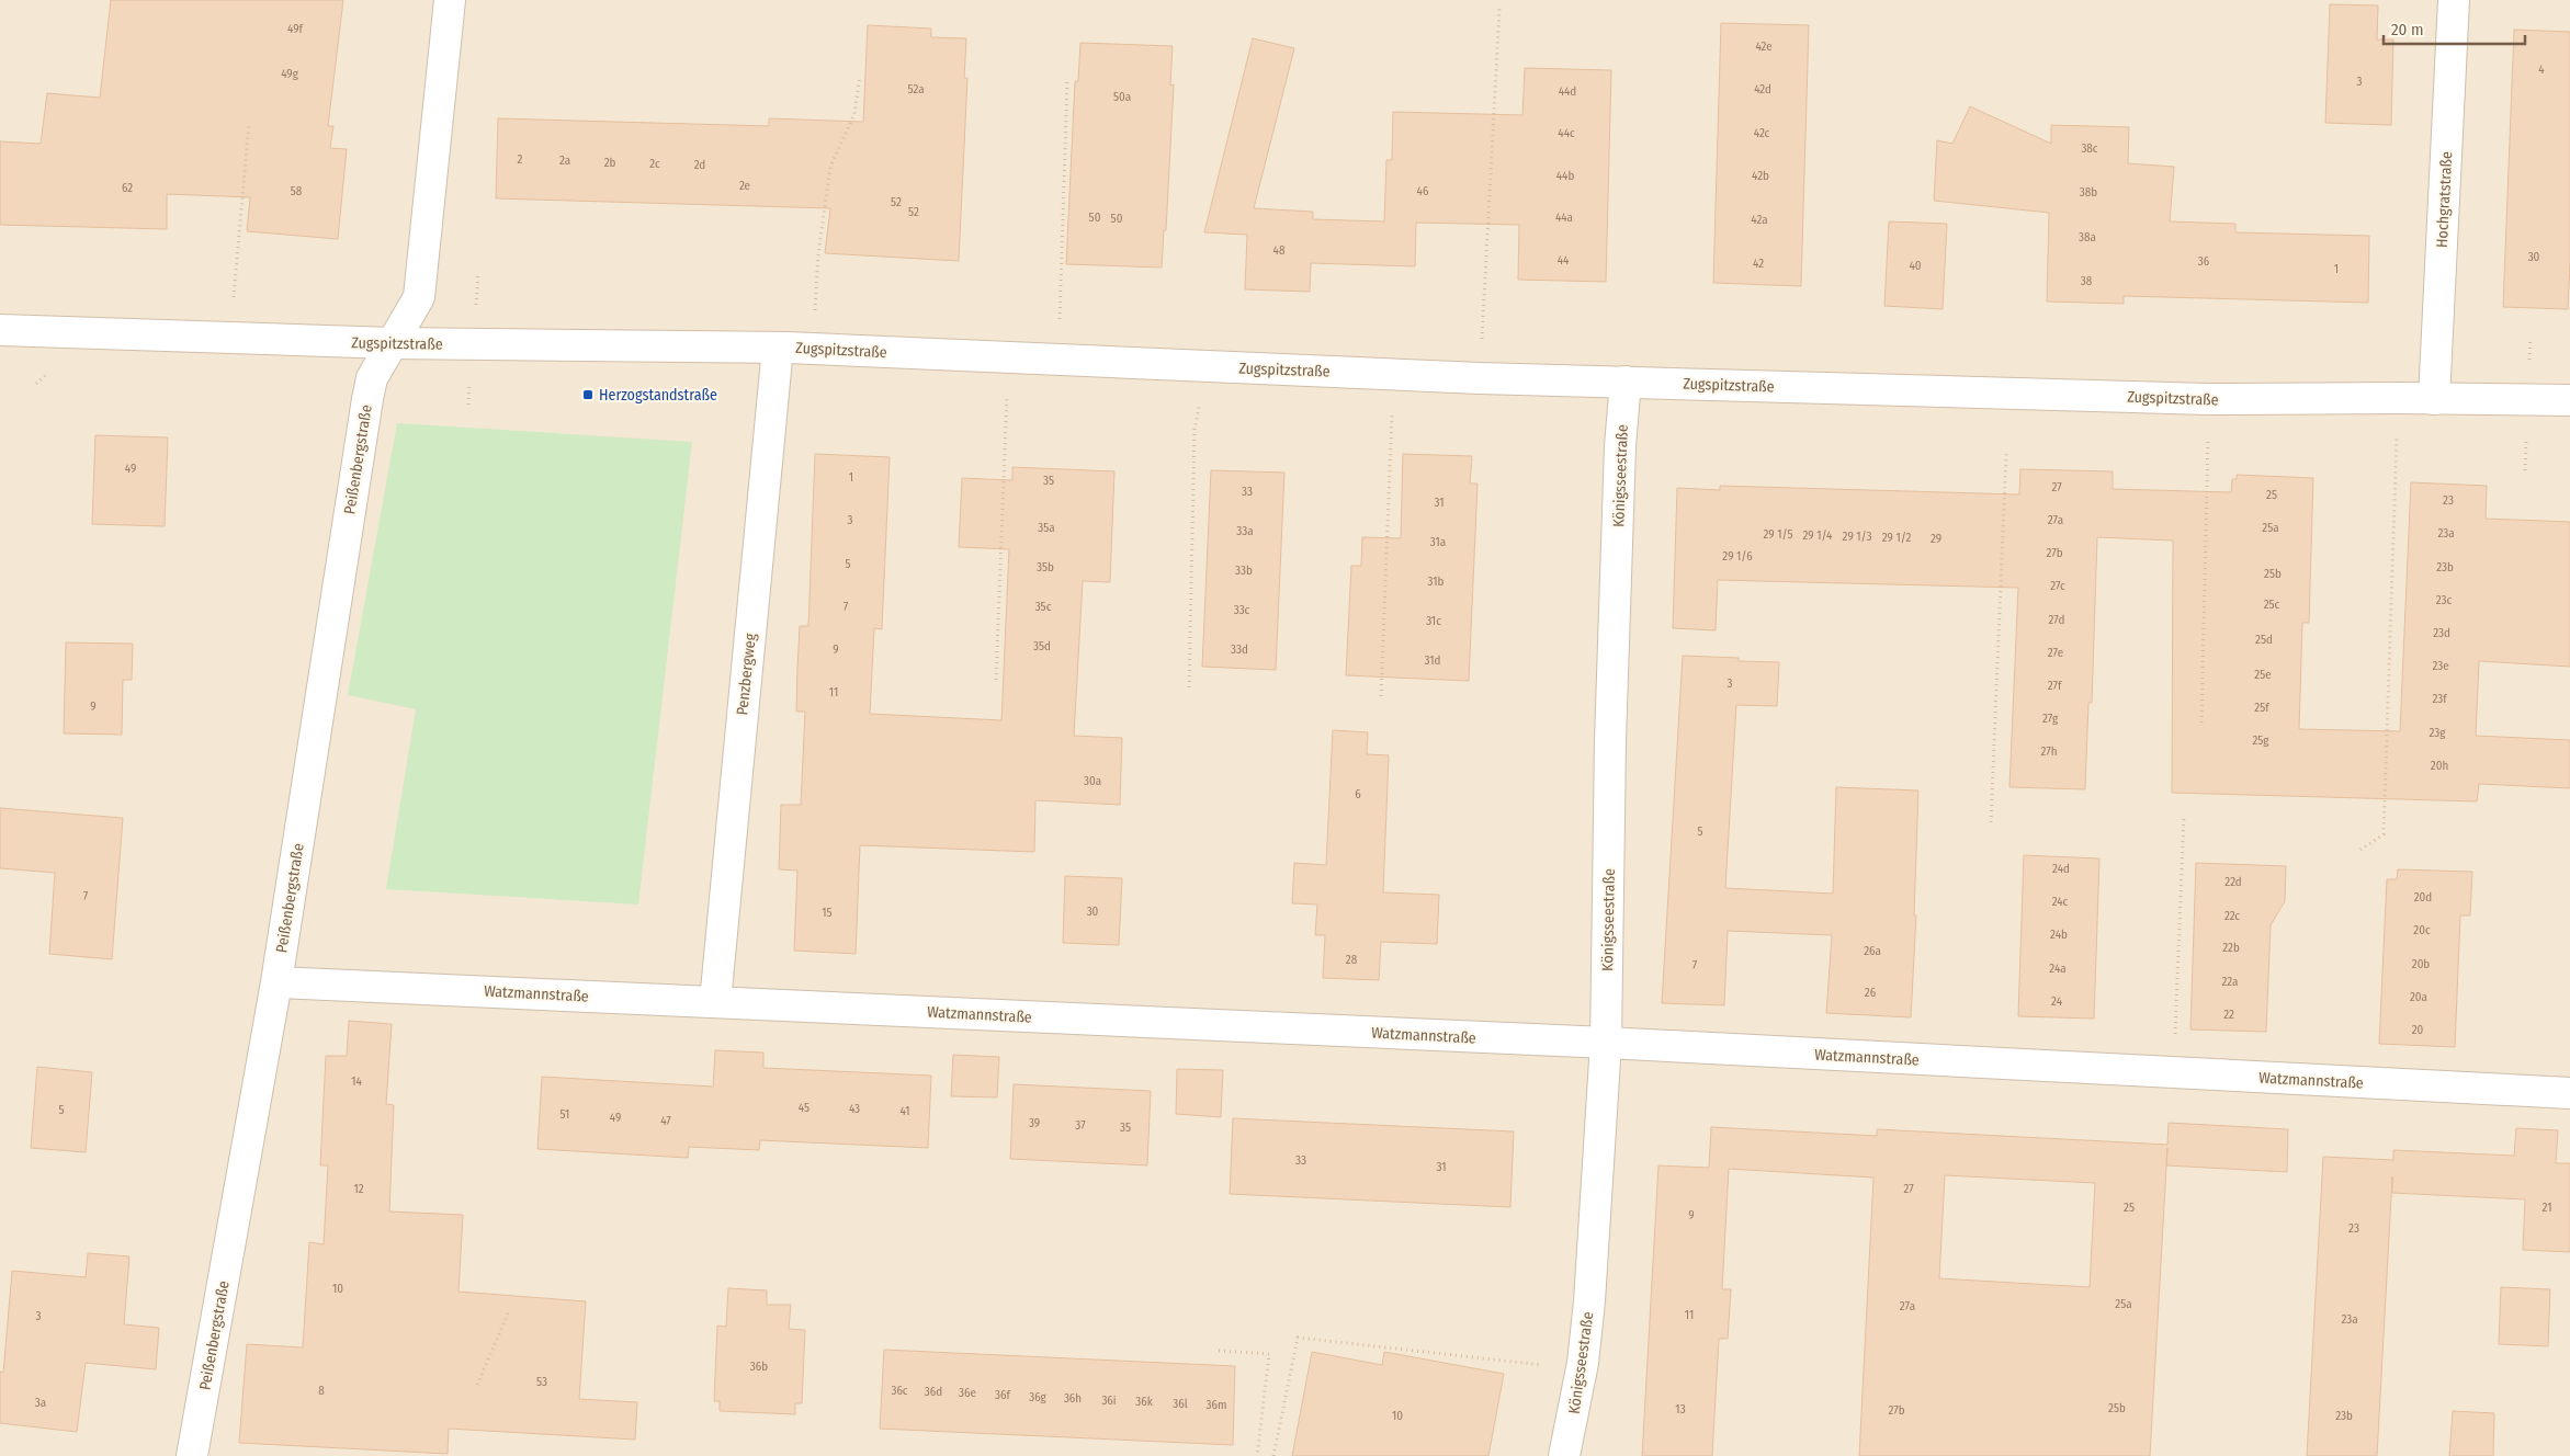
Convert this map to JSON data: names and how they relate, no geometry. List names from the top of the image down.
{
  "streets": {
    "street": [
      "Hochgratstraße",
      "Zugspitzstraße",
      "Peißenbergstraße",
      "Königsseestraße",
      "Penzbergweg",
      "Watzmannstraße"
    ]
  },
  "crossings": [
    ["Hochgratstraße", "Zugspitzstraße"],
    ["Zugspitzstraße", "Peißenbergstraße"],
    ["Zugspitzstraße", "Königsseestraße"],
    ["Zugspitzstraße", "Penzbergweg"],
    ["Peißenbergstraße", "Watzmannstraße"],
    ["Königsseestraße", "Watzmannstraße"],
    ["Penzbergweg", "Watzmannstraße"]
  ],
  "places": {
    "transit": ["Herzogstandstraße"]
  },
  "house_numbers": [
    "49f",
    "42e",
    "4",
    "49g",
    "3",
    "52a",
    "42d",
    "44d",
    "50a",
    "44c",
    "42c",
    "38c",
    "2",
    "2a",
    "2b",
    "2c",
    "2d",
    "44b",
    "42b",
    "2e",
    "62",
    "58",
    "46",
    "38b",
    "52",
    "52",
    "50",
    "44a",
    "50",
    "42a",
    "38a",
    "48",
    "30",
    "44",
    "36",
    "42",
    "40",
    "1",
    "38",
    "49",
    "1",
    "35",
    "27",
    "33",
    "25",
    "23",
    "31",
    "3",
    "27a",
    "35a",
    "25a",
    "33a",
    "23a",
    "29 1/5",
    "29 1/4",
    "29 1/3",
    "29 1/2",
    "29",
    "31a",
    "27b",
    "29 1/6",
    "5",
    "35b",
    "23b",
    "33b",
    "25b",
    "31b",
    "27c",
    "23c",
    "25c",
    "7",
    "35c",
    "33c",
    "27d",
    "31c",
    "23d",
    "25d",
    "35d",
    "9",
    "33d",
    "27e",
    "31d",
    "23e",
    "25e",
    "3",
    "27f",
    "11",
    "23f",
    "9",
    "25f",
    "27g",
    "23g",
    "25g",
    "27h",
    "20h",
    "30a",
    "6",
    "5",
    "24d",
    "22d",
    "7",
    "20d",
    "24c",
    "30",
    "15",
    "22c",
    "20c",
    "24b",
    "22b",
    "26a",
    "28",
    "20b",
    "7",
    "24a",
    "22a",
    "26",
    "20a",
    "24",
    "22",
    "20",
    "14",
    "45",
    "43",
    "5",
    "41",
    "51",
    "49",
    "47",
    "39",
    "37",
    "35",
    "33",
    "31",
    "12",
    "27",
    "25",
    "21",
    "9",
    "23",
    "10",
    "25a",
    "27a",
    "11",
    "3",
    "23a",
    "36b",
    "53",
    "8",
    "36c",
    "36d",
    "36e",
    "36f",
    "36g",
    "36h",
    "36i",
    "36k",
    "3a",
    "36l",
    "36m",
    "25b",
    "13",
    "27b",
    "10",
    "23b"
  ],
  "scale_bar": "20 m"
}
